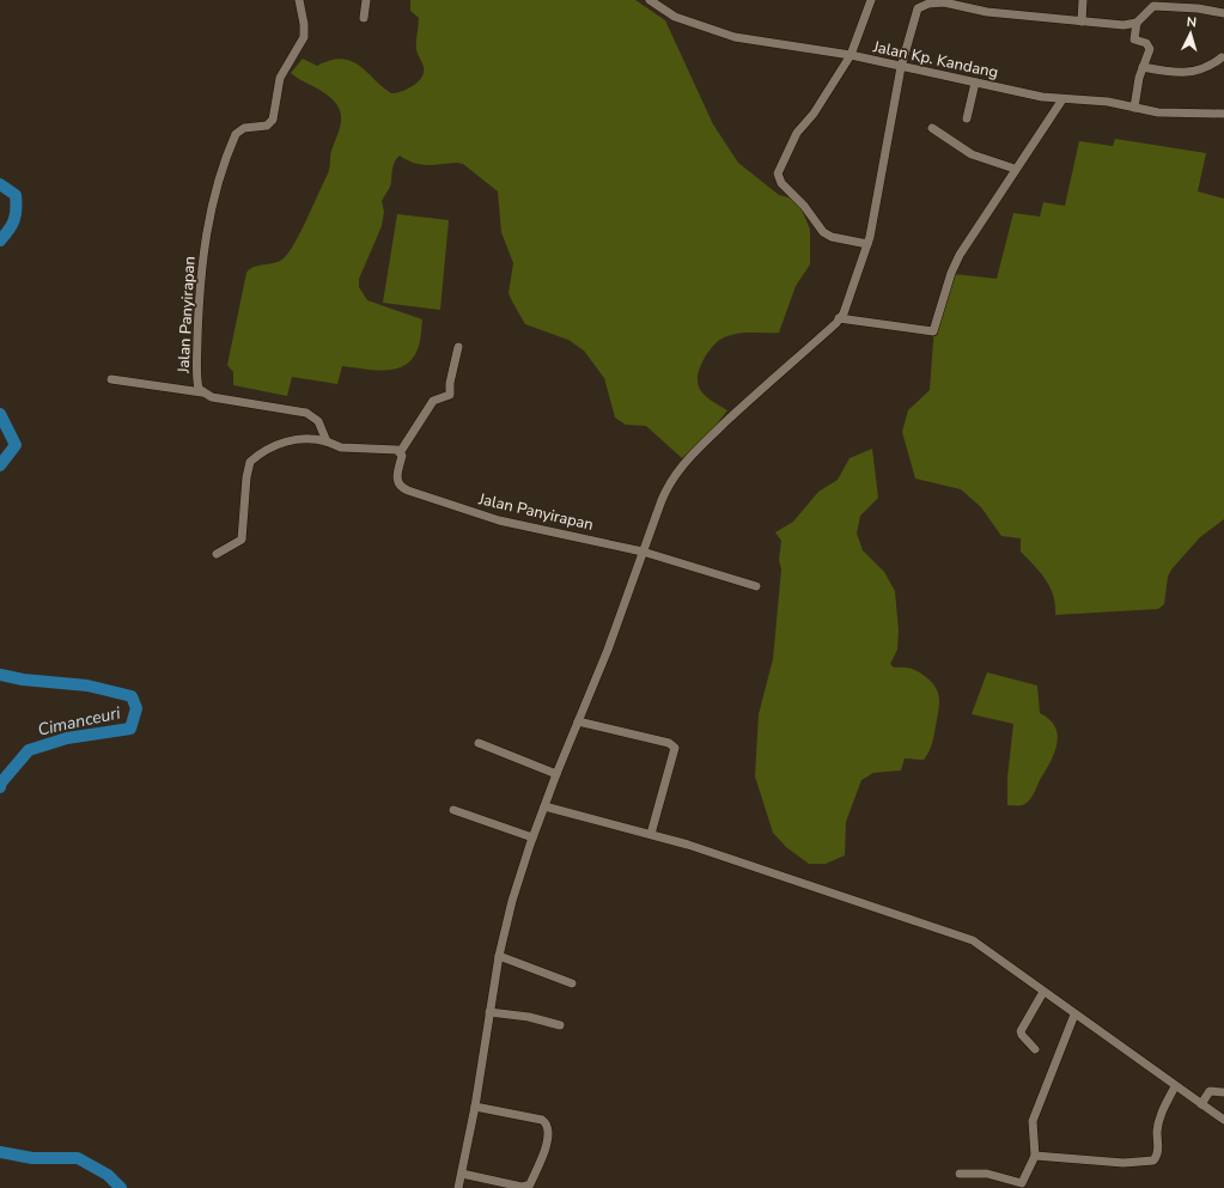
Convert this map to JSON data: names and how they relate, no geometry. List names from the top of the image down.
{
  "streets": {
    "street": ["Jalan Kp. Kandang", "Jalan Panyirapan"]
  },
  "water": ["Cimanceuri"],
  "north": "top"
}
